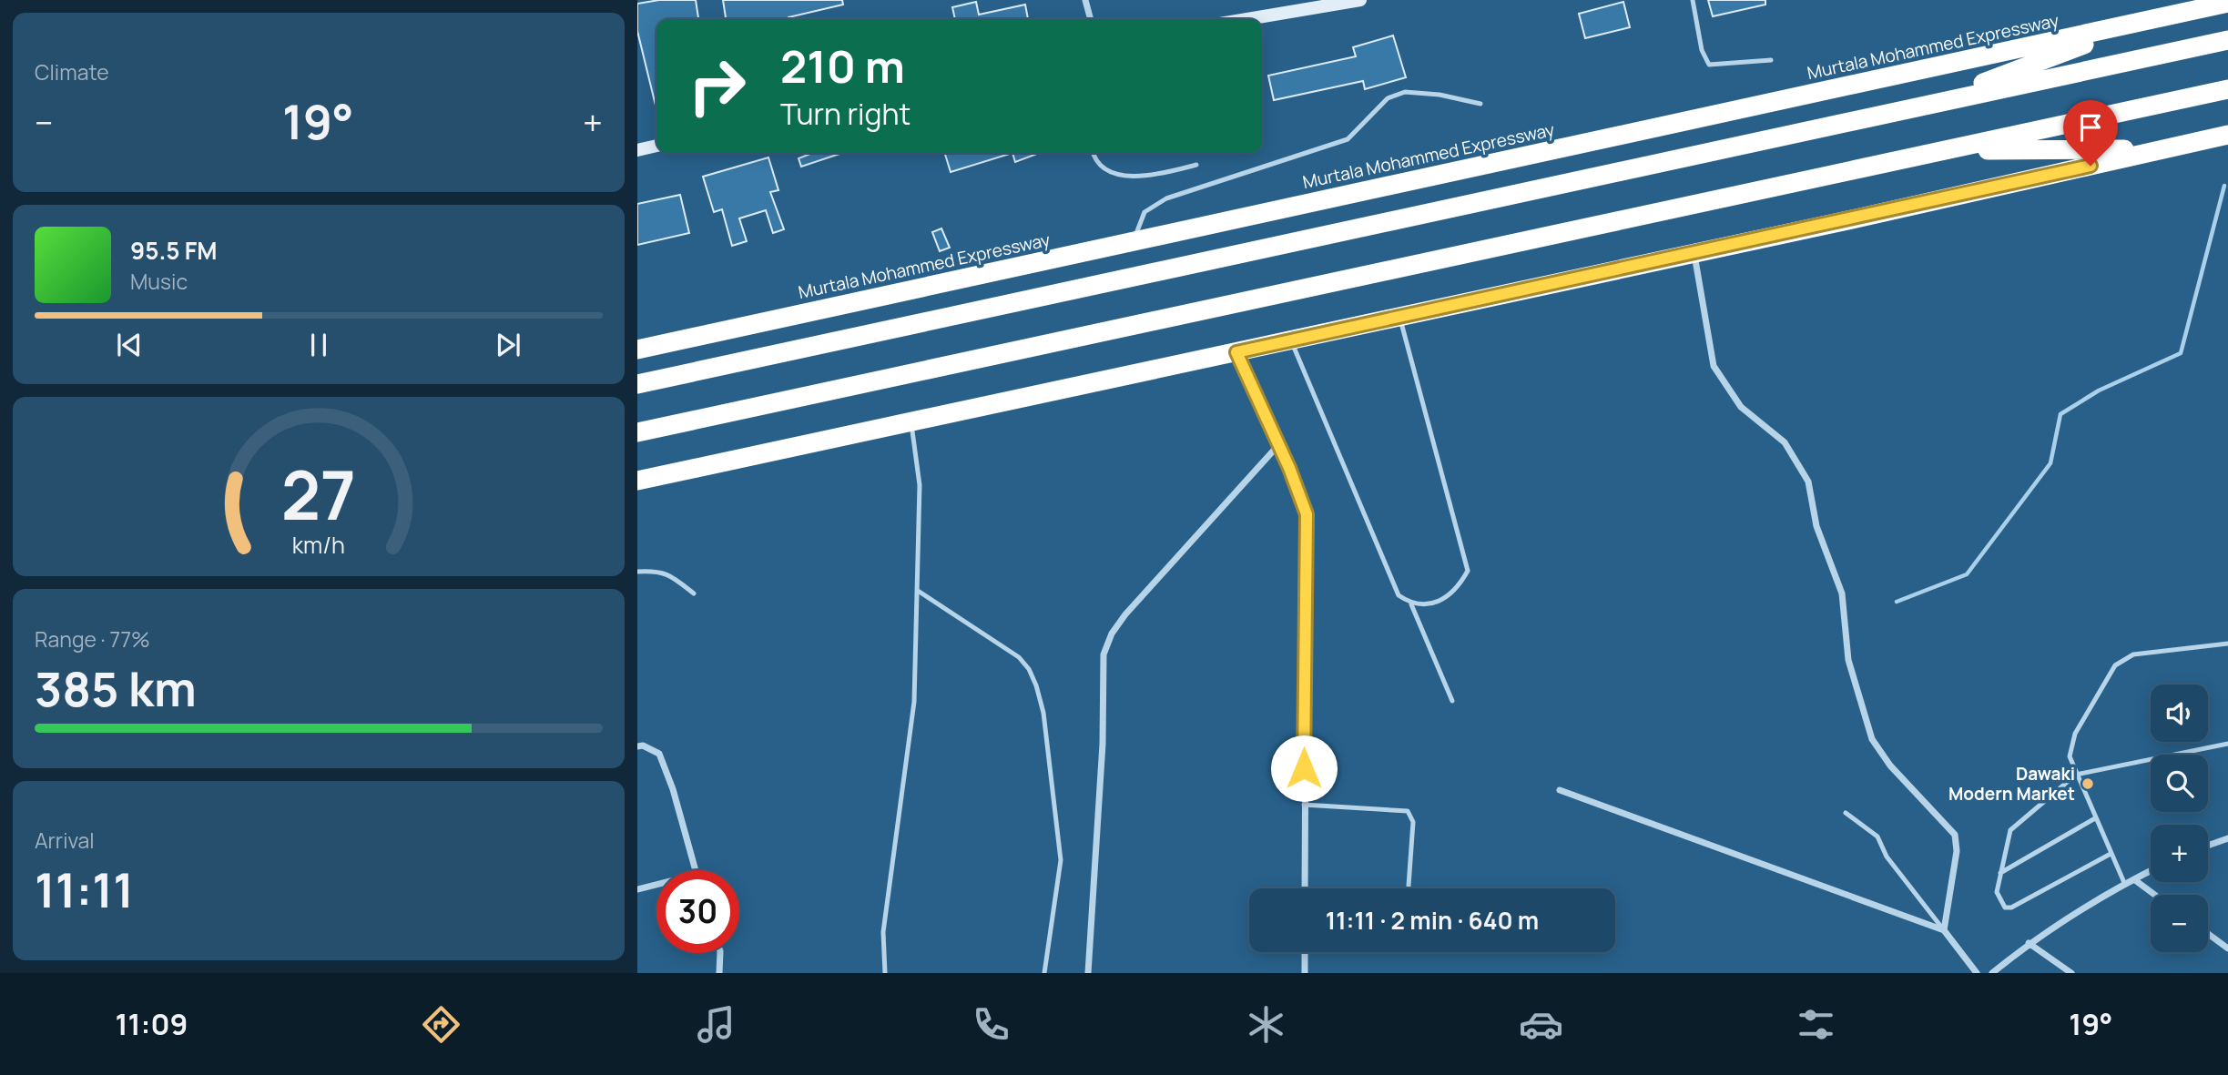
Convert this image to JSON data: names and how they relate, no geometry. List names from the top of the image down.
{
  "streets": {
    "highway": ["Murtala Mohammed Expressway"]
  },
  "places": ["Dawaki Modern Market"],
  "page": {
    "tile": [
      "Climate",
      ["Range · 77%", "385 km"],
      ["Arrival", "11:11"]
    ],
    "turn": ["210 m", "Turn right"],
    "heat": ["−", "19°", "+"],
    "song": ["95.5 FM", "Music"],
    "map_buttons": ["+", "−"],
    "limit": "30",
    "trip": "11:11 · 2 min · 640 m",
    "tabs": ["11:09", "19°"],
    "gauge": ["27", "km/h"]
  }
}
